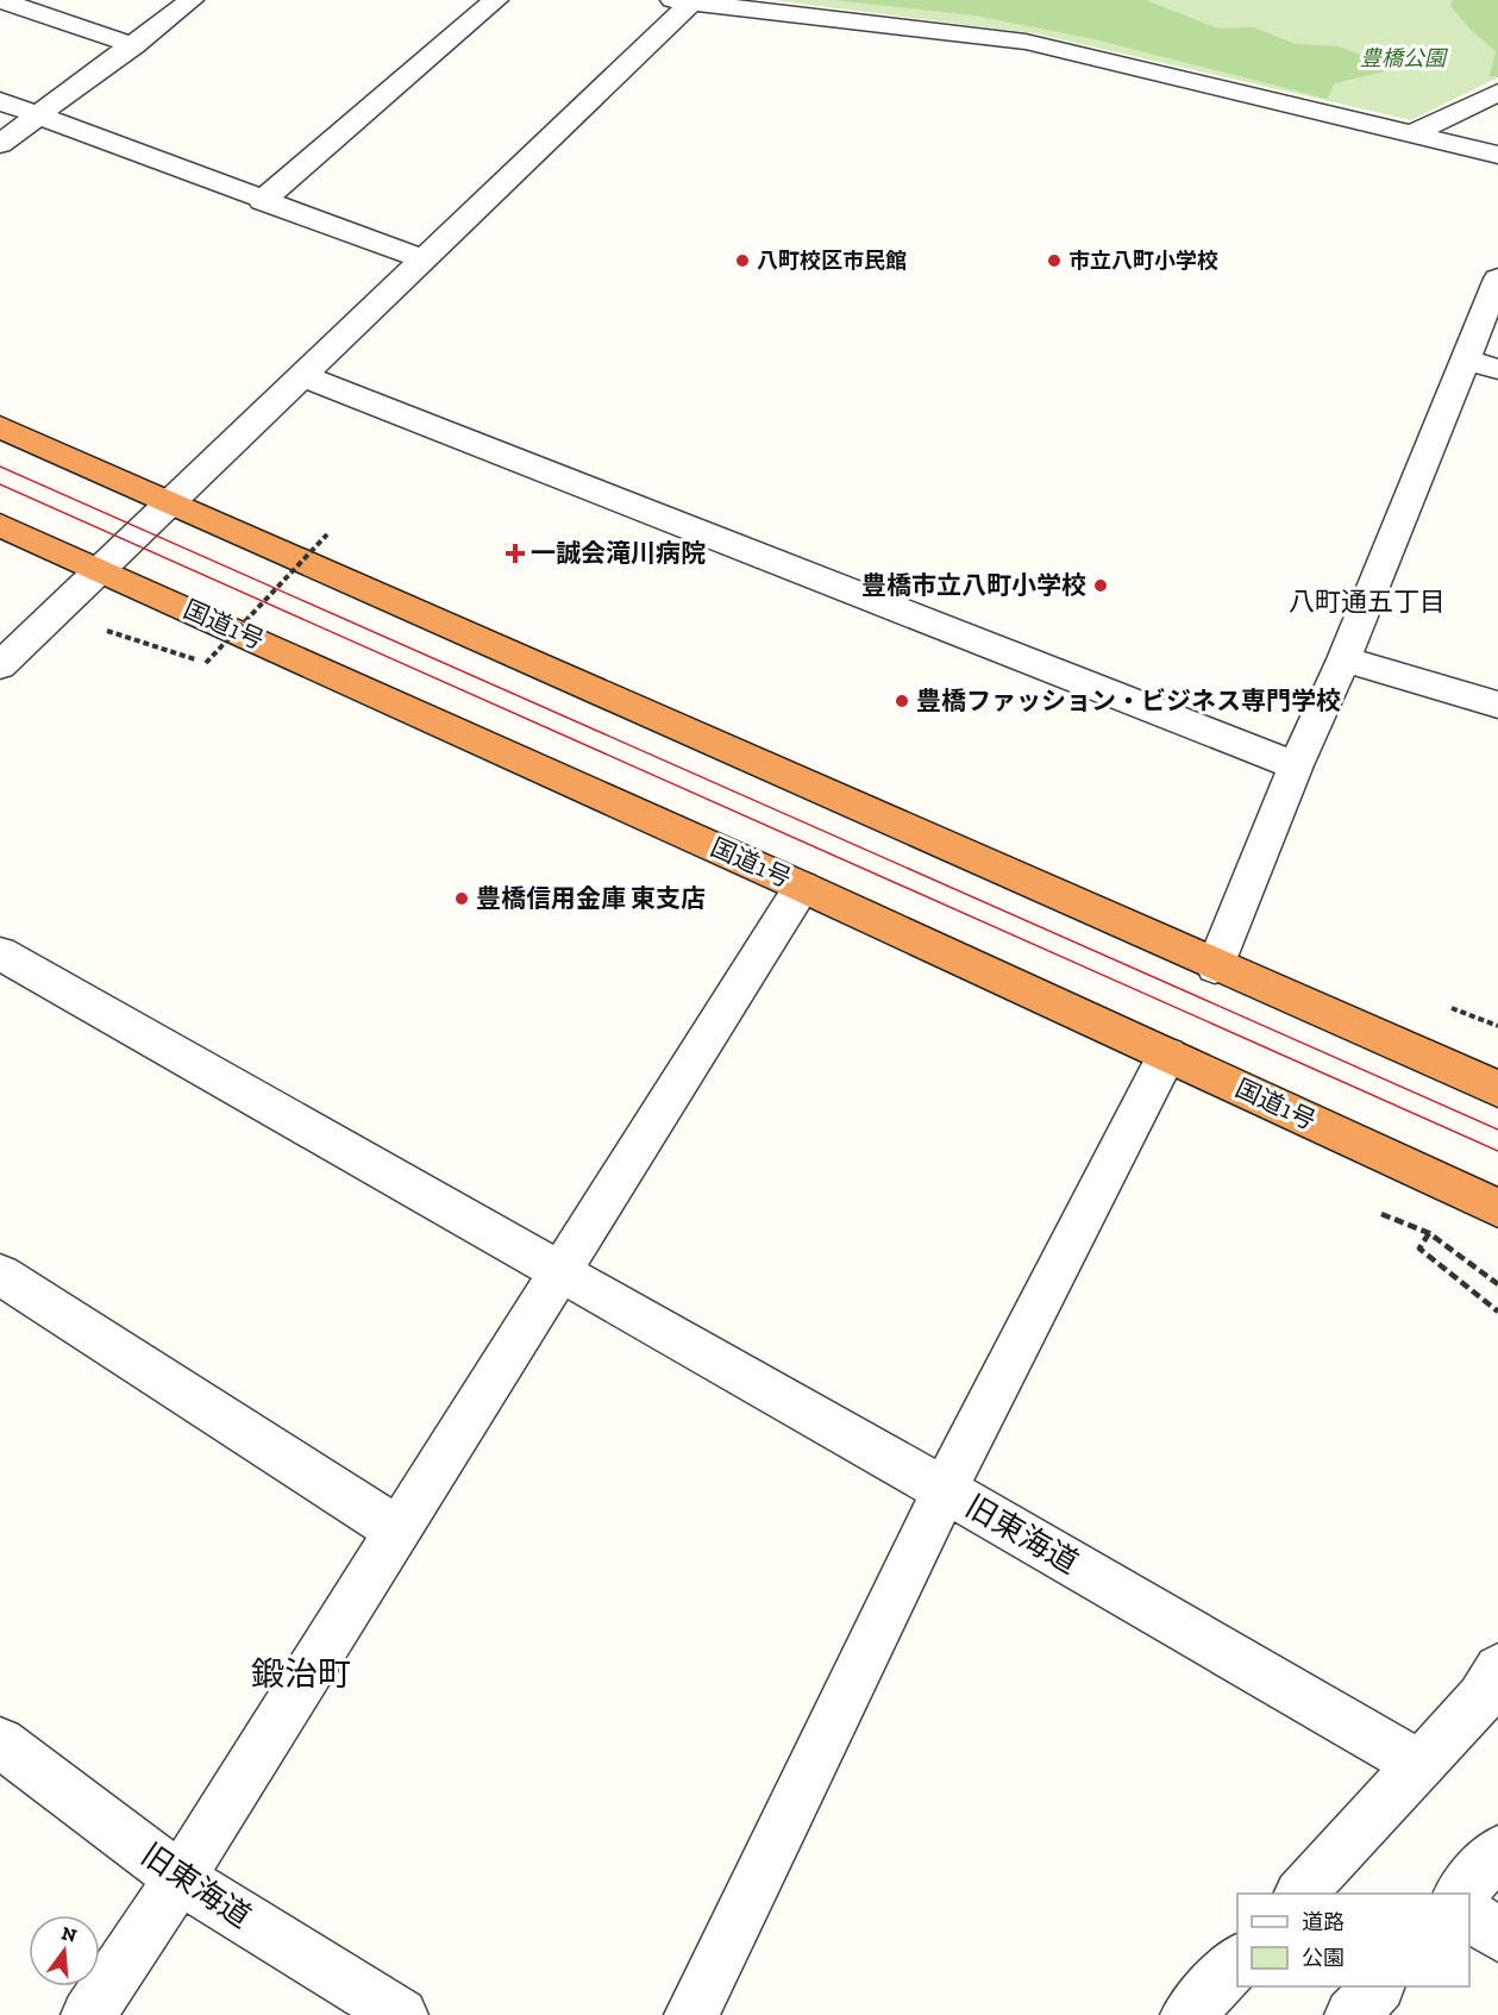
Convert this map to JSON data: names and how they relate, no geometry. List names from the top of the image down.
{
  "streets": {
    "highway": ["国道1号"],
    "street": ["旧東海道"]
  },
  "districts": ["八町通五丁目", "鍛治町"],
  "parks": ["豊橋公園"],
  "places": {
    "other": [
      "八町校区市民館",
      "市立八町小学校",
      "豊橋市立八町小学校",
      "豊橋ファッション・ビジネス専門学校",
      "豊橋信用金庫 東支店"
    ],
    "health": ["一誠会滝川病院"]
  },
  "legend": ["道路", "公園"],
  "north": "top"
}
